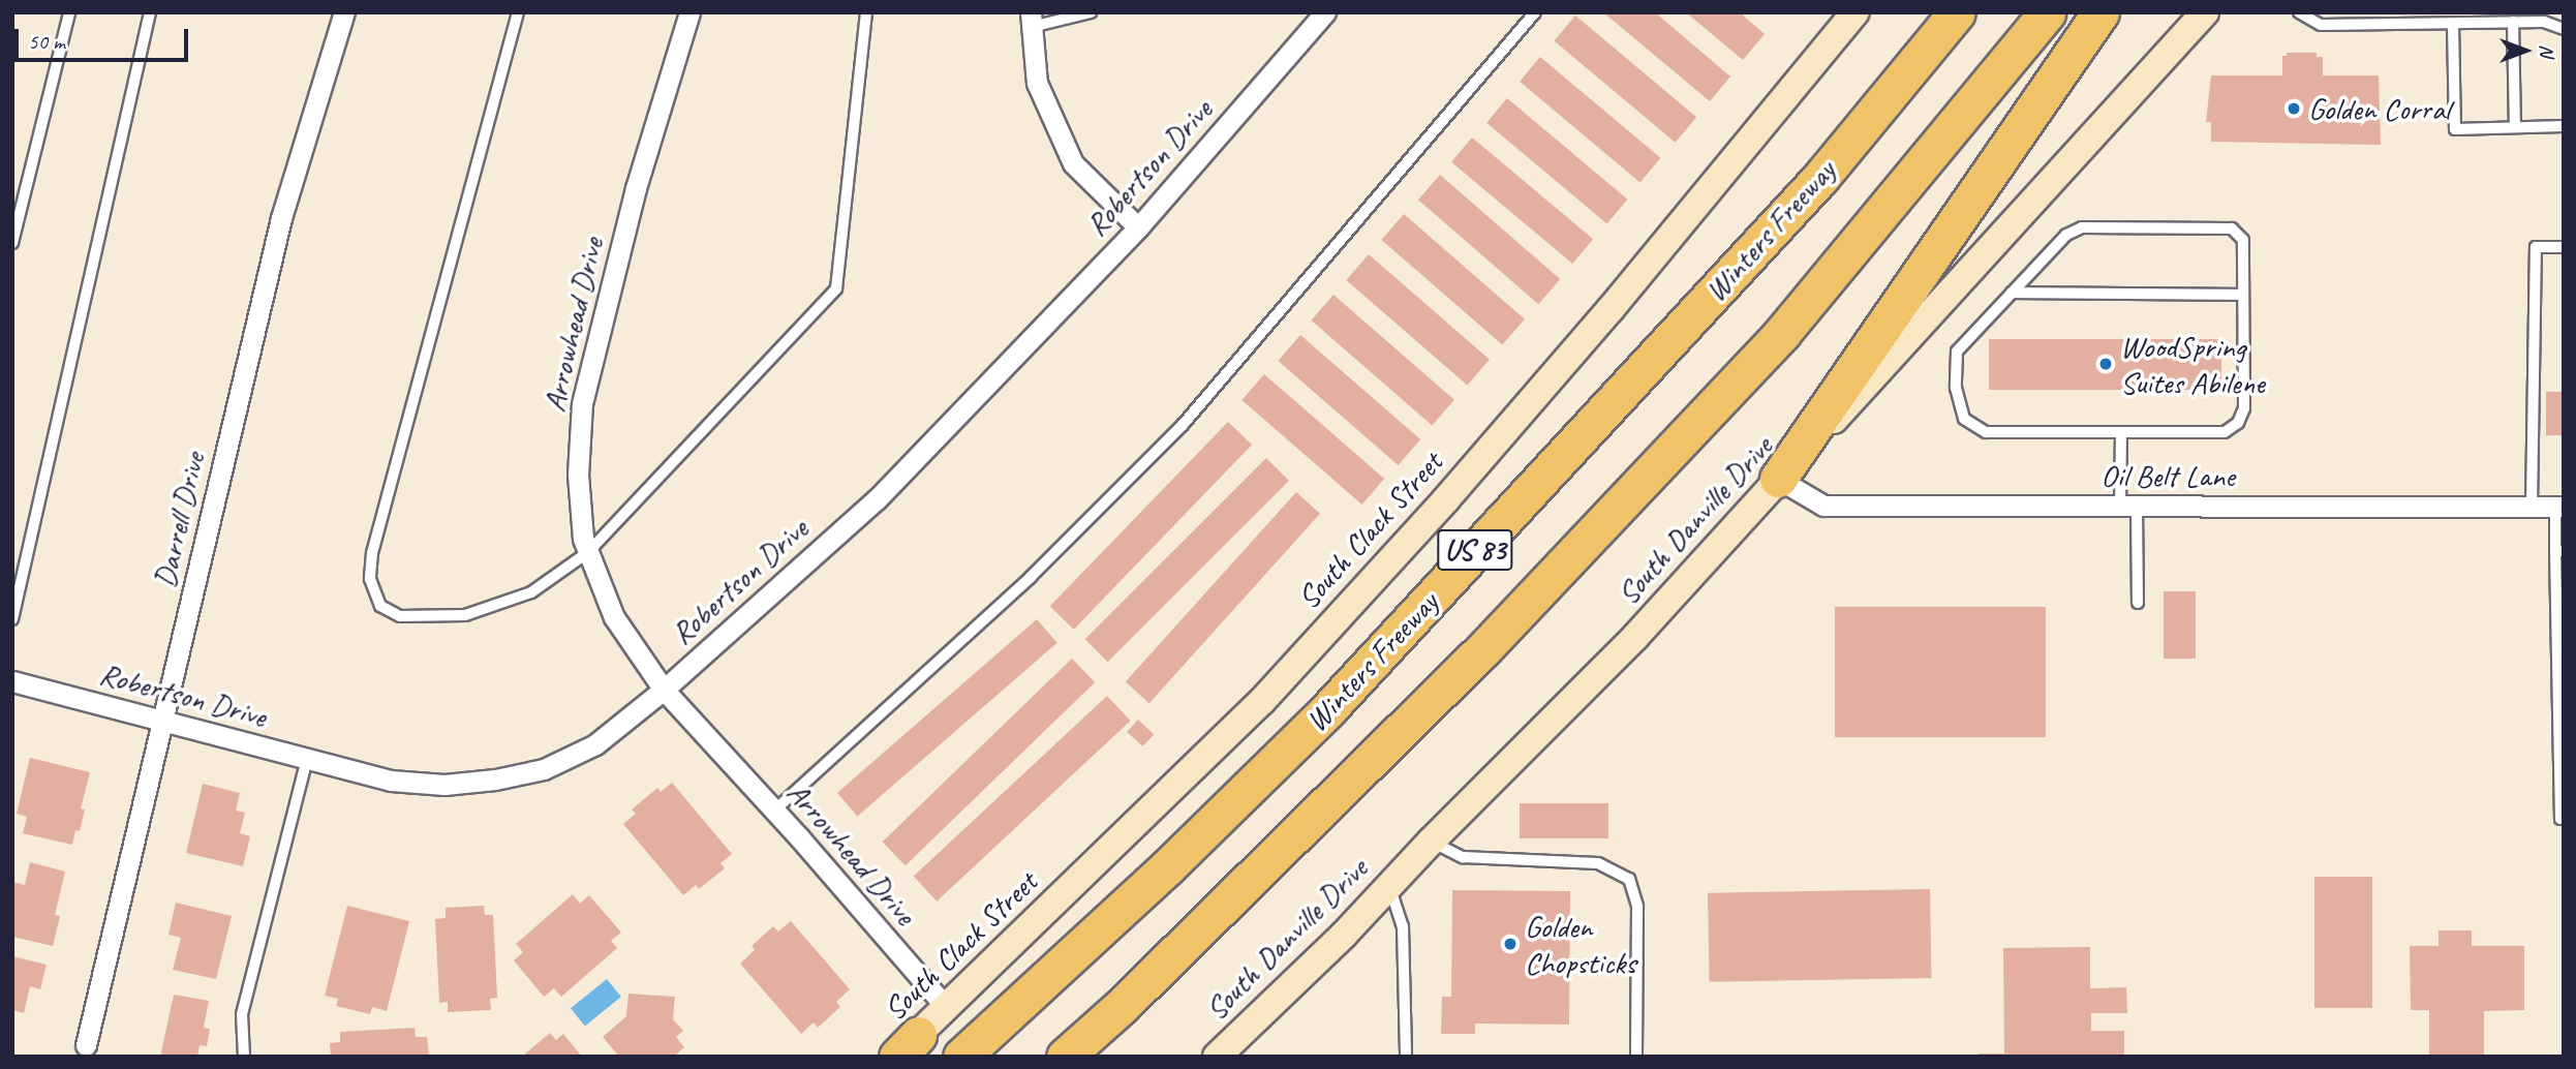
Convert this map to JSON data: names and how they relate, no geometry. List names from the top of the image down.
{
  "streets": {
    "highway": ["Winters Freeway", "US 83"],
    "main road": ["South Danville Drive", "South Clack Street"],
    "street": [
      "Robertson Drive",
      "Arrowhead Drive",
      "Oil Belt Lane",
      "Darrell Drive"
    ]
  },
  "crossings": [
    ["Robertson Drive", "Arrowhead Drive"],
    ["Robertson Drive", "Darrell Drive"],
    ["Arrowhead Drive", "South Clack Street"],
    ["Oil Belt Lane", "South Danville Drive"]
  ],
  "places": ["Golden Corral", "WoodSpring Suites Abilene", "Golden Chopsticks"],
  "scale_bar": "50 m",
  "north": "right"
}
